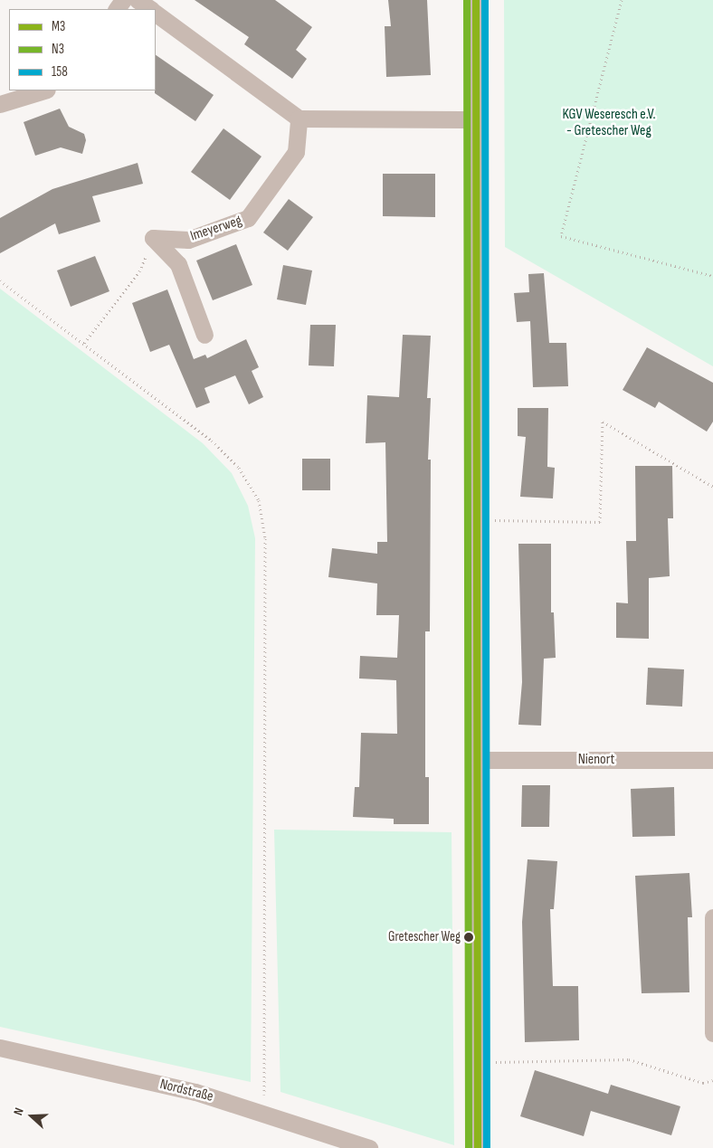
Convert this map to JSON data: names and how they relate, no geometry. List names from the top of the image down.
{
  "streets": {
    "street": ["Imeyerweg", "Nienort", "Nordstraße"]
  },
  "parks": ["KGV Weseresch e.V. - Gretescher Weg"],
  "places": ["Gretescher Weg"],
  "lines": ["transit line M3", "transit line N3", "transit line 158"],
  "legend": ["M3", "N3", "158"],
  "north": "left"
}
